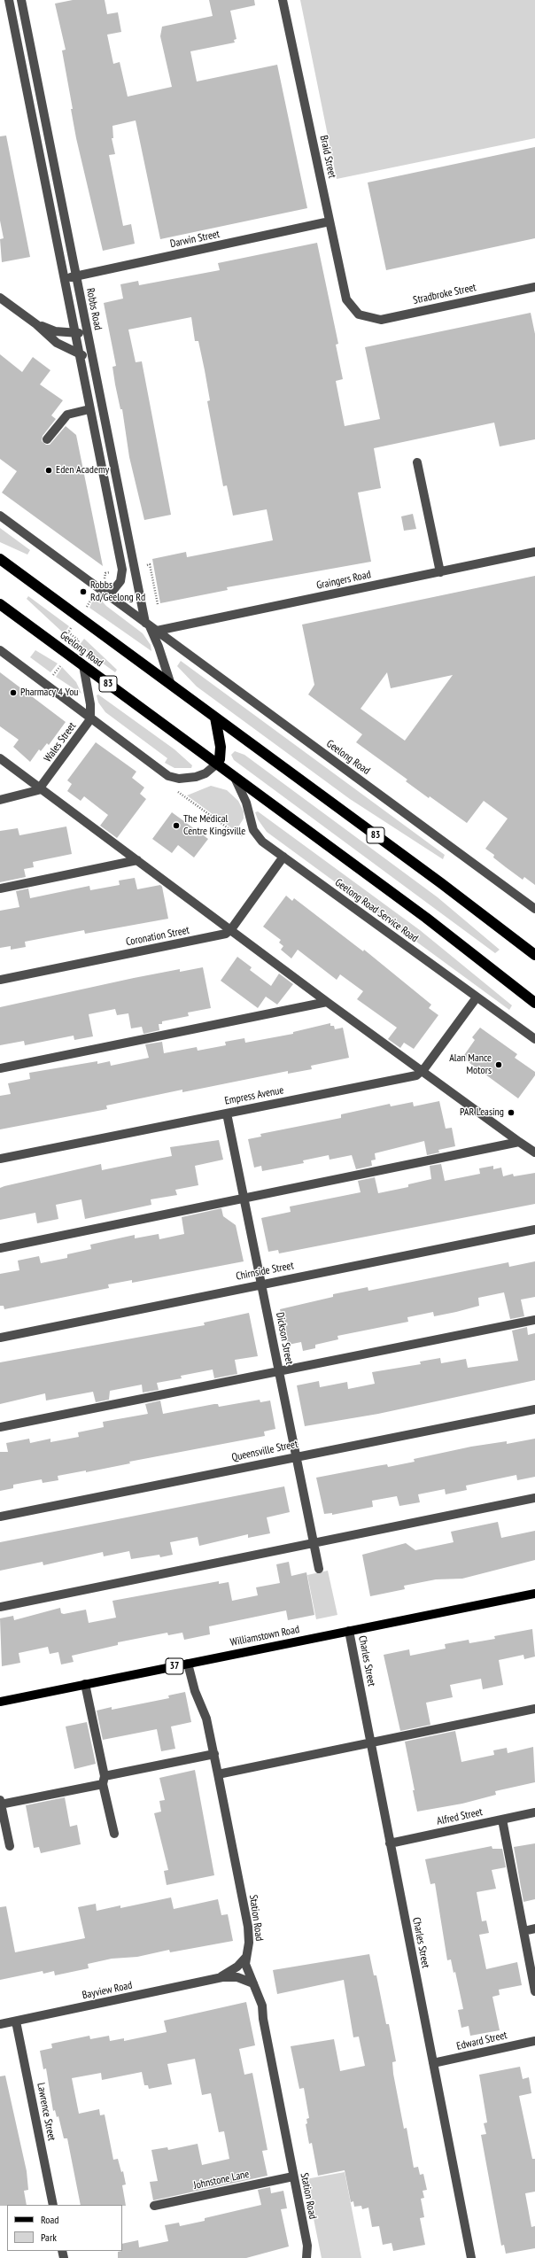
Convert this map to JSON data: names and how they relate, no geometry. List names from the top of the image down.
{
  "streets": {
    "highway": ["Geelong Road", "83"],
    "main road": ["Williamstown Road", "37"],
    "street": [
      "Braid Street",
      "Darwin Street",
      "Stradbroke Street",
      "Robbs Road",
      "Graingers Road",
      "Wales Street",
      "Geelong Road Service Road",
      "Coronation Street",
      "Empress Avenue",
      "Chirnside Street",
      "Dickson Street",
      "Queensville Street",
      "Charles Street",
      "Alfred Street",
      "Station Road",
      "Bayview Road",
      "Edward Street",
      "Lawrence Street",
      "Johnstone Lane"
    ]
  },
  "crossings": [
    ["Braid Street", "Darwin Street"],
    ["Braid Street", "Stradbroke Street"],
    ["Darwin Street", "Robbs Road"],
    ["Robbs Road", "Geelong Road"],
    ["Graingers Road", "Geelong Road"],
    ["Geelong Road", "83"],
    ["Geelong Road", "Wales Street"],
    ["Geelong Road", "Geelong Road Service Road"],
    ["Empress Avenue", "Dickson Street"],
    ["Chirnside Street", "Dickson Street"],
    ["Dickson Street", "Queensville Street"],
    ["Williamstown Road", "Charles Street"],
    ["Williamstown Road", "Station Road"],
    ["Charles Street", "Alfred Street"],
    ["Charles Street", "Edward Street"],
    ["Station Road", "Bayview Road"],
    ["Station Road", "Johnstone Lane"],
    ["Bayview Road", "Lawrence Street"]
  ],
  "places": [
    "Eden Academy",
    "Robbs Rd/Geelong Rd",
    "Pharmacy 4 You",
    "The Medical Centre Kingsville",
    "Alan Mance Motors",
    "PAR Leasing"
  ],
  "legend": ["Road", "Park"]
}
